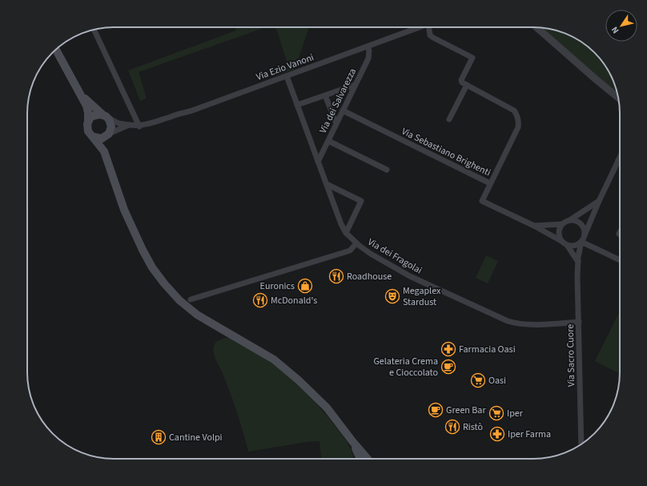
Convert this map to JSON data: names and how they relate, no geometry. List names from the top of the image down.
{
  "streets": {
    "street": [
      "Via Ezio Vanoni",
      "Via dei Salvarezza",
      "Via Sebastiano Brighenti",
      "Via dei Fragolai",
      "Via Sacro Cuore"
    ]
  },
  "crossings": [
    ["Via Ezio Vanoni", "Via dei Salvarezza"],
    ["Via Ezio Vanoni", "Via dei Fragolai"],
    ["Via dei Salvarezza", "Via Sebastiano Brighenti"],
    ["Via dei Salvarezza", "Via dei Fragolai"],
    ["Via Sebastiano Brighenti", "Via Sacro Cuore"],
    ["Via dei Fragolai", "Via Sacro Cuore"]
  ],
  "places": {
    "restaurant": ["Roadhouse", "McDonald's", "Ristò"],
    "shop": ["Euronics"],
    "theatre": ["Megaplex Stardust"],
    "pharmacy": ["Farmacia Oasi", "Iper Farma"],
    "cafe": ["Gelateria Crema e Cioccolato", "Green Bar"],
    "supermarket": ["Oasi", "Iper"],
    "building": ["Cantine Volpi"]
  },
  "north": "bottom left"
}
